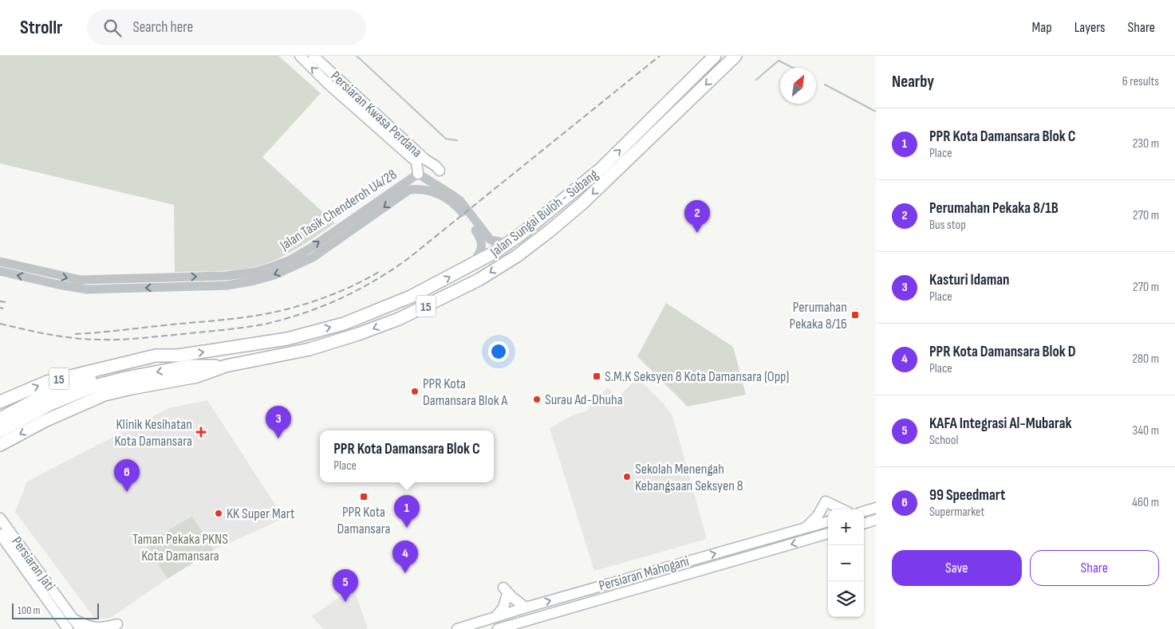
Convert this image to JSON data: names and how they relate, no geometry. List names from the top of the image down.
{
  "streets": {
    "highway": ["Jalan Sungai Buloh - Subang", "15"],
    "main road": ["Persiaran Kwasa Perdana", "Persiaran Jati", "Persiaran Mahogani"],
    "street": ["Jalan Tasik Chenderoh U4/28"]
  },
  "crossings": [
    ["Persiaran Kwasa Perdana", "Jalan Tasik Chenderoh U4/28"],
    ["Jalan Tasik Chenderoh U4/28", "Jalan Sungai Buloh - Subang"]
  ],
  "parks": ["Taman Pekaka PKNS Kota Damansara"],
  "places": {
    "transit": ["Perumahan Pekaka 8/16", "S.M.K Seksyen 8 Kota Damansara (Opp)", "PPR Kota Damansara"],
    "other": [
      "PPR Kota Damansara Blok A",
      "Surau Ad-Dhuha",
      "Sekolah Menengah Kebangsaan Seksyen 8",
      "KK Super Mart"
    ],
    "health": ["Klinik Kesihatan Kota Damansara"]
  },
  "scale_bar": "100 m",
  "north": "top right",
  "page": {
    "header": "Strollr",
    "search": "Search here",
    "nav": ["Map", "Layers", "Share"],
    "heading": ["Nearby", "6 results"],
    "list": [
      {
        "mark": "1",
        "name": "PPR Kota Damansara Blok C",
        "note": "Place",
        "value": "230 m"
      },
      {
        "mark": "2",
        "name": "Perumahan Pekaka 8/1B",
        "note": "Bus stop",
        "value": "270 m"
      },
      {
        "mark": "3",
        "name": "Kasturi Idaman",
        "note": "Place",
        "value": "270 m"
      },
      {
        "mark": "4",
        "name": "PPR Kota Damansara Blok D",
        "note": "Place",
        "value": "280 m"
      },
      {
        "mark": "5",
        "name": "KAFA Integrasi Al-Mubarak",
        "note": "School",
        "value": "340 m"
      },
      {
        "mark": "6",
        "name": "99 Speedmart",
        "note": "Supermarket",
        "value": "460 m"
      }
    ],
    "pins": [
      "2",
      "3",
      "6",
      "1",
      "4",
      "5"
    ],
    "popup": ["PPR Kota Damansara Blok C", "Place"],
    "map_buttons": ["+", "−"],
    "buttons": ["Save", "Share"],
    "scale": "100 m"
  }
}
